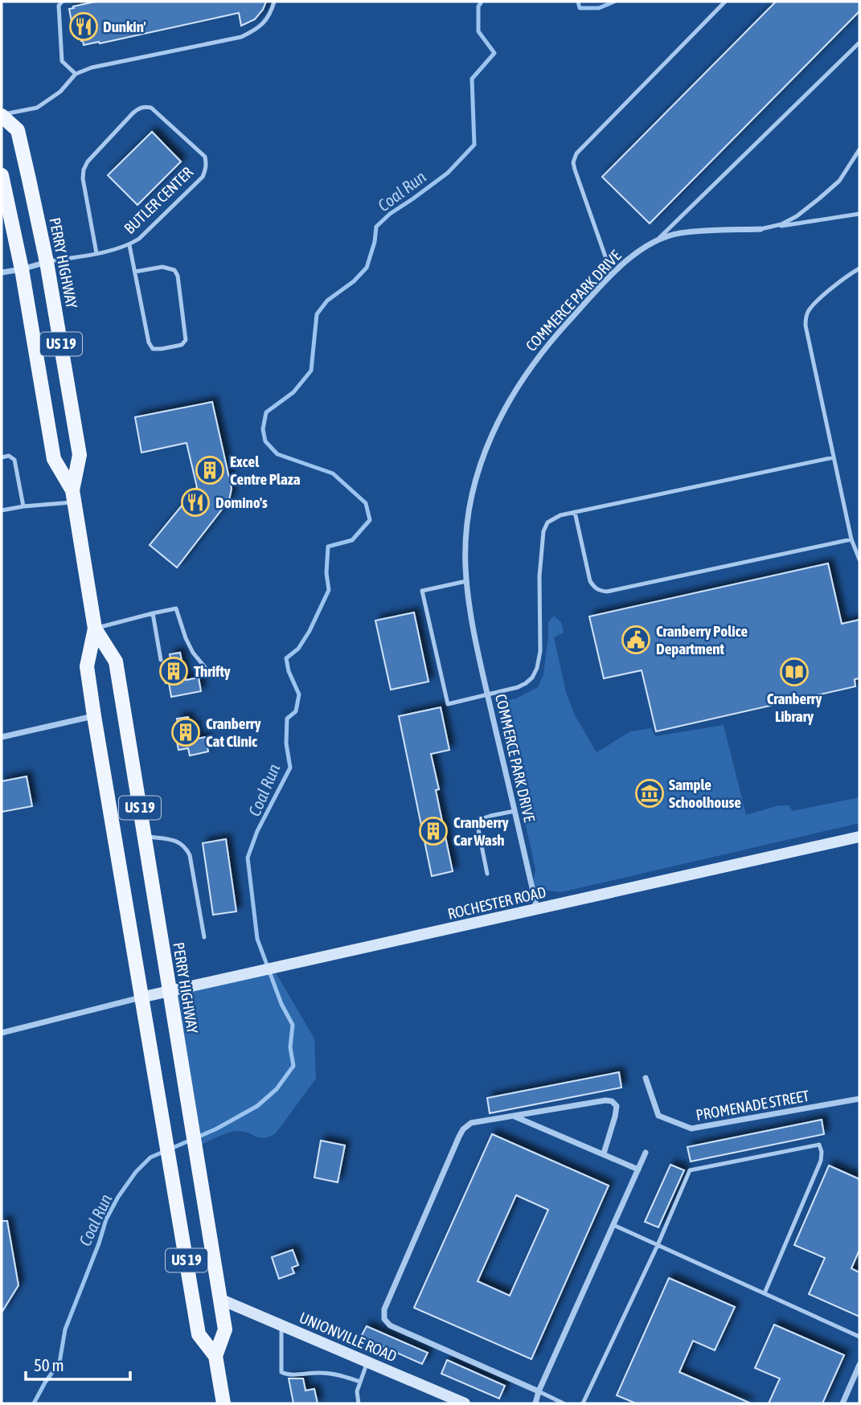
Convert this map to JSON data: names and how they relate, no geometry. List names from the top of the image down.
{
  "streets": {
    "main road": ["PERRY HIGHWAY", "US 19"],
    "street": [
      "COMMERCE PARK DRIVE",
      "ROCHESTER ROAD",
      "PROMENADE STREET",
      "UNIONVILLE ROAD"
    ],
    "lane": ["BUTLER CENTER"]
  },
  "crossings": [
    ["BUTLER CENTER", "PERRY HIGHWAY"],
    ["PERRY HIGHWAY", "ROCHESTER ROAD"],
    ["PERRY HIGHWAY", "UNIONVILLE ROAD"],
    ["COMMERCE PARK DRIVE", "ROCHESTER ROAD"]
  ],
  "water": ["Coal Run"],
  "places": {
    "restaurant": ["Dunkin'", "Domino's"],
    "building": [
      "Excel Centre Plaza",
      "Thrifty",
      "Cranberry Cat Clinic",
      "Cranberry Car Wash"
    ],
    "public building": ["Cranberry Police Department"],
    "library": ["Cranberry Library"],
    "museum": ["Sample Schoolhouse"]
  },
  "scale_bar": "50 m"
}
